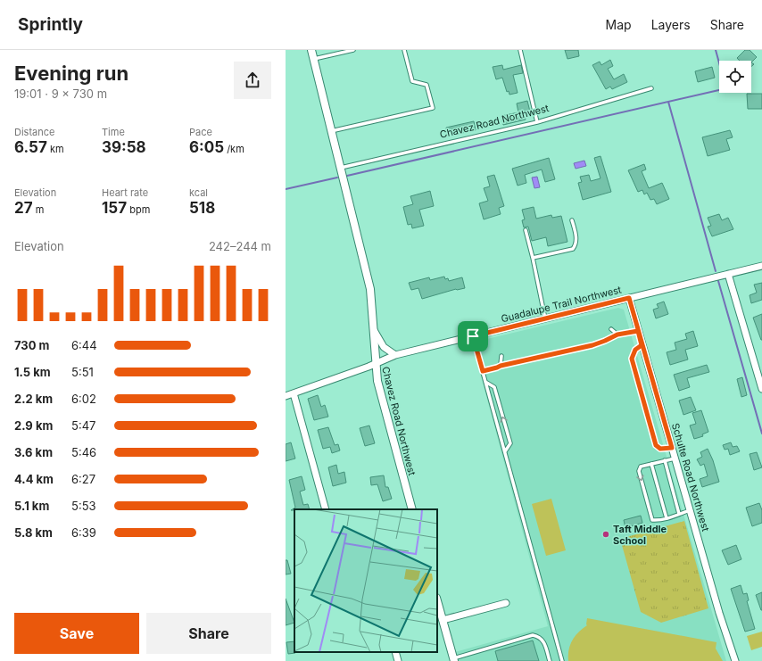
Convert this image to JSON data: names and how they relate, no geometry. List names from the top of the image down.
{
  "streets": {
    "street": ["Chavez Road Northwest", "Guadalupe Trail Northwest", "Schulte Road Northwest"]
  },
  "crossings": [
    ["Chavez Road Northwest", "Guadalupe Trail Northwest"],
    ["Guadalupe Trail Northwest", "Schulte Road Northwest"]
  ],
  "places": ["Taft Middle School"],
  "page": {
    "header": "Sprintly",
    "nav": ["Map", "Layers", "Share"],
    "heading": ["Evening run", "19:01 · 9 × 730 m"],
    "stats": [
      ["Distance", "6.57 km"],
      ["Time", "39:58"],
      ["Pace", "6:05 /km"],
      ["Elevation", "27 m"],
      ["Heart rate", "157 bpm"],
      ["kcal", "518"]
    ],
    "chart": ["Elevation", "242–244 m"],
    "list": [
      {
        "name": "730 m",
        "note": "6:44"
      },
      {
        "name": "1.5 km",
        "note": "5:51"
      },
      {
        "name": "2.2 km",
        "note": "6:02"
      },
      {
        "name": "2.9 km",
        "note": "5:47"
      },
      {
        "name": "3.6 km",
        "note": "5:46"
      },
      {
        "name": "4.4 km",
        "note": "6:27"
      },
      {
        "name": "5.1 km",
        "note": "5:53"
      },
      {
        "name": "5.8 km",
        "note": "6:39"
      }
    ],
    "buttons": ["Save", "Share"]
  }
}
